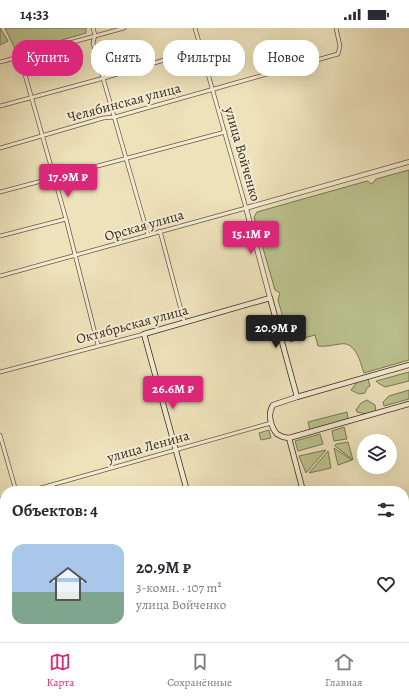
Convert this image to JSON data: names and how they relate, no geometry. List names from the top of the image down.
{
  "streets": {
    "main road": ["улица Войченко", "Октябрьская улица"],
    "street": ["Челябинская улица", "Орская улица", "улица Ленина"]
  },
  "crossings": [
    ["Челябинская улица", "улица Войченко"],
    ["улица Войченко", "Орская улица"],
    ["улица Войченко", "Октябрьская улица"]
  ],
  "page": {
    "status": "14:33",
    "chip": [
      "Купить",
      "Снять",
      "Фильтры",
      "Новое"
    ],
    "price": [
      "17.9M ₽",
      "15.1M ₽",
      "20.9M ₽",
      "26.6M ₽"
    ],
    "heading": "Объектов: 4",
    "list": [
      {
        "name": "20.9M ₽",
        "note": "3-комн. · 107 m² · улица Войченко"
      }
    ],
    "tabs": ["Карта", "Сохранённые", "Главная"]
  }
}
